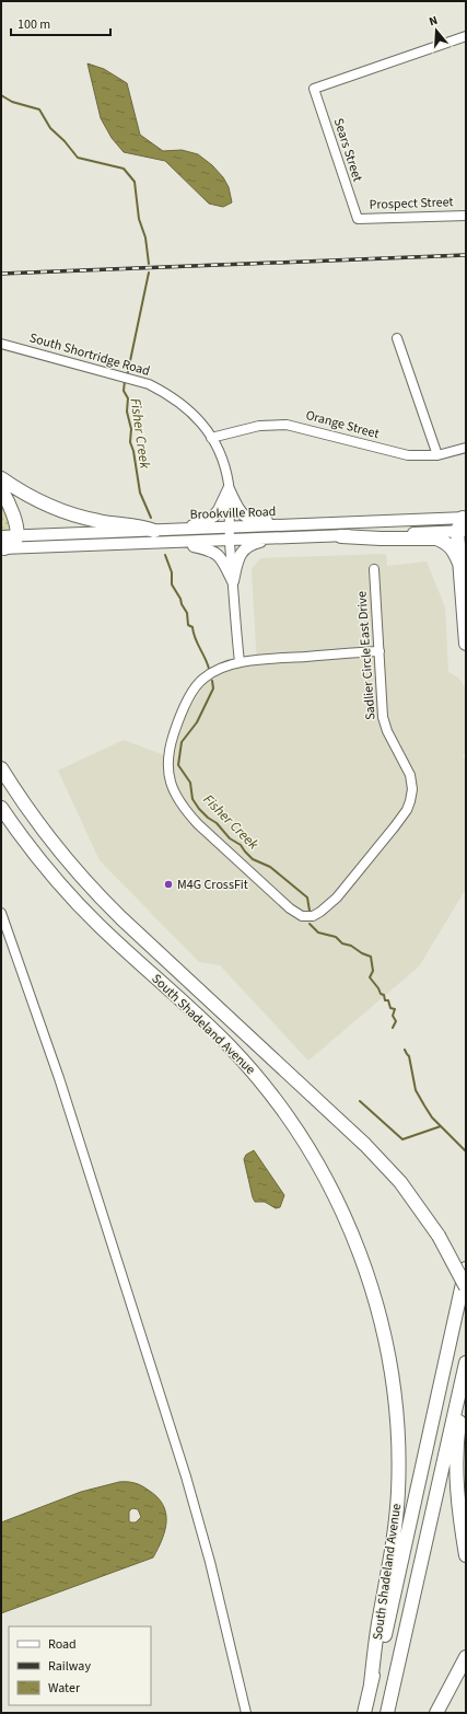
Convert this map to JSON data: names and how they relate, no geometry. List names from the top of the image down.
{
  "streets": {
    "highway": ["South Shadeland Avenue"],
    "main road": ["Brookville Road"],
    "street": [
      "Sears Street",
      "Prospect Street",
      "South Shortridge Road",
      "Orange Street",
      "Sadlier Circle East Drive"
    ]
  },
  "crossings": [
    ["Sears Street", "Prospect Street"],
    ["South Shortridge Road", "Orange Street"],
    ["South Shortridge Road", "Brookville Road"],
    ["South Shortridge Road", "Sadlier Circle East Drive"]
  ],
  "water": ["Fisher Creek"],
  "places": ["M4G CrossFit"],
  "legend": ["Road", "Railway", "Water"],
  "scale_bar": "100 m",
  "north": "top"
}
